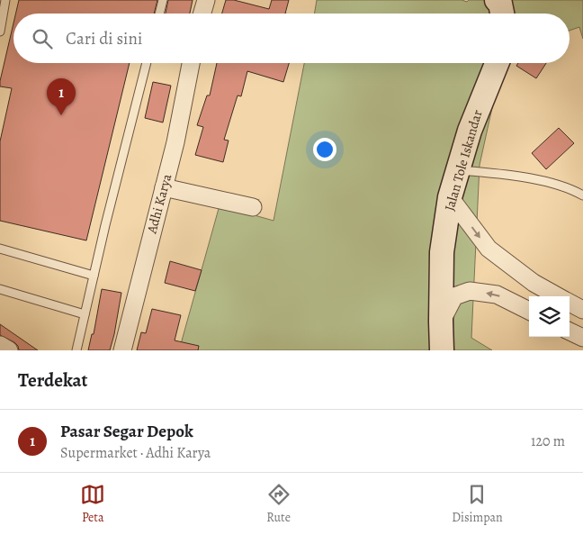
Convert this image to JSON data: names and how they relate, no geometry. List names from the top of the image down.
{
  "streets": {
    "main road": ["Jalan Tole Iskandar"],
    "street": ["Adhi Karya"]
  },
  "page": {
    "search": "Cari di sini",
    "pins": "1",
    "heading": "Terdekat",
    "list": [
      {
        "mark": "1",
        "name": "Pasar Segar Depok",
        "note": "Supermarket · Adhi Karya",
        "value": "120 m"
      }
    ],
    "nav": ["Peta", "Rute", "Disimpan"]
  }
}
